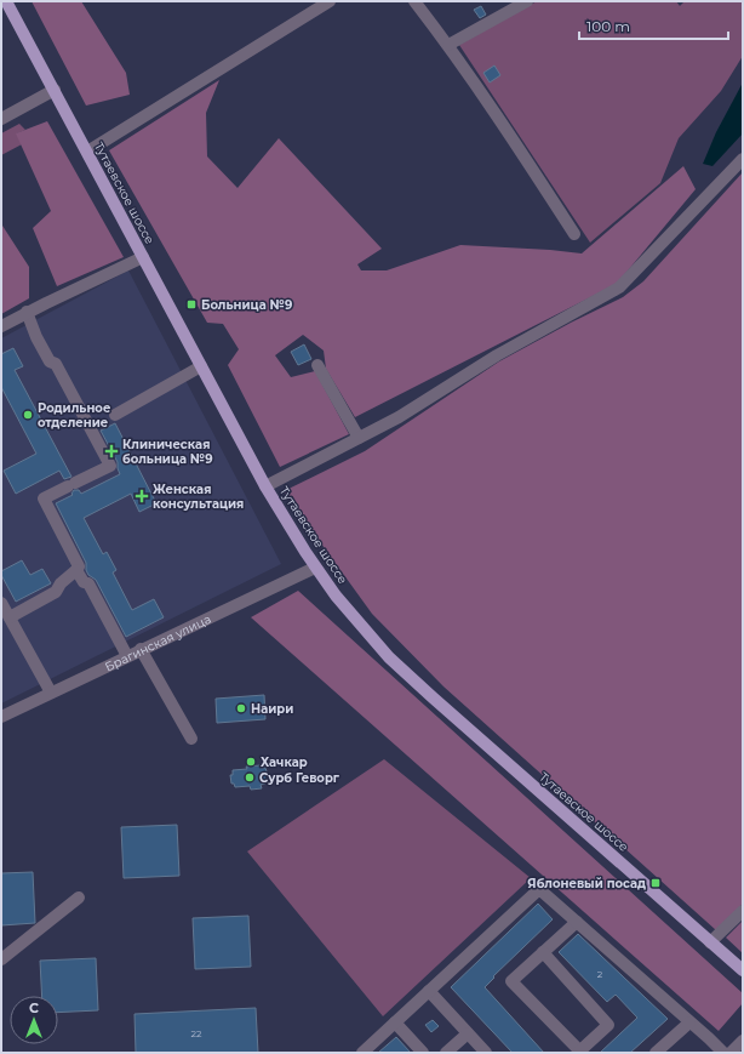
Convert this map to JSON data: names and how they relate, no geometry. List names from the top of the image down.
{
  "streets": {
    "main road": ["Тутаевское шоссе"],
    "street": ["Брагинская улица"]
  },
  "crossings": [
    ["Тутаевское шоссе", "Брагинская улица"]
  ],
  "places": {
    "transit": ["Больница №9", "Яблоневый посад"],
    "other": [
      "Родильное отделение",
      "Наири",
      "Хачкар",
      "Сурб Геворг"
    ],
    "health": ["Клиническая больница №9", "Женская консультация"]
  },
  "house_numbers": ["2", "22"],
  "scale_bar": "100 m",
  "north": "top"
}
